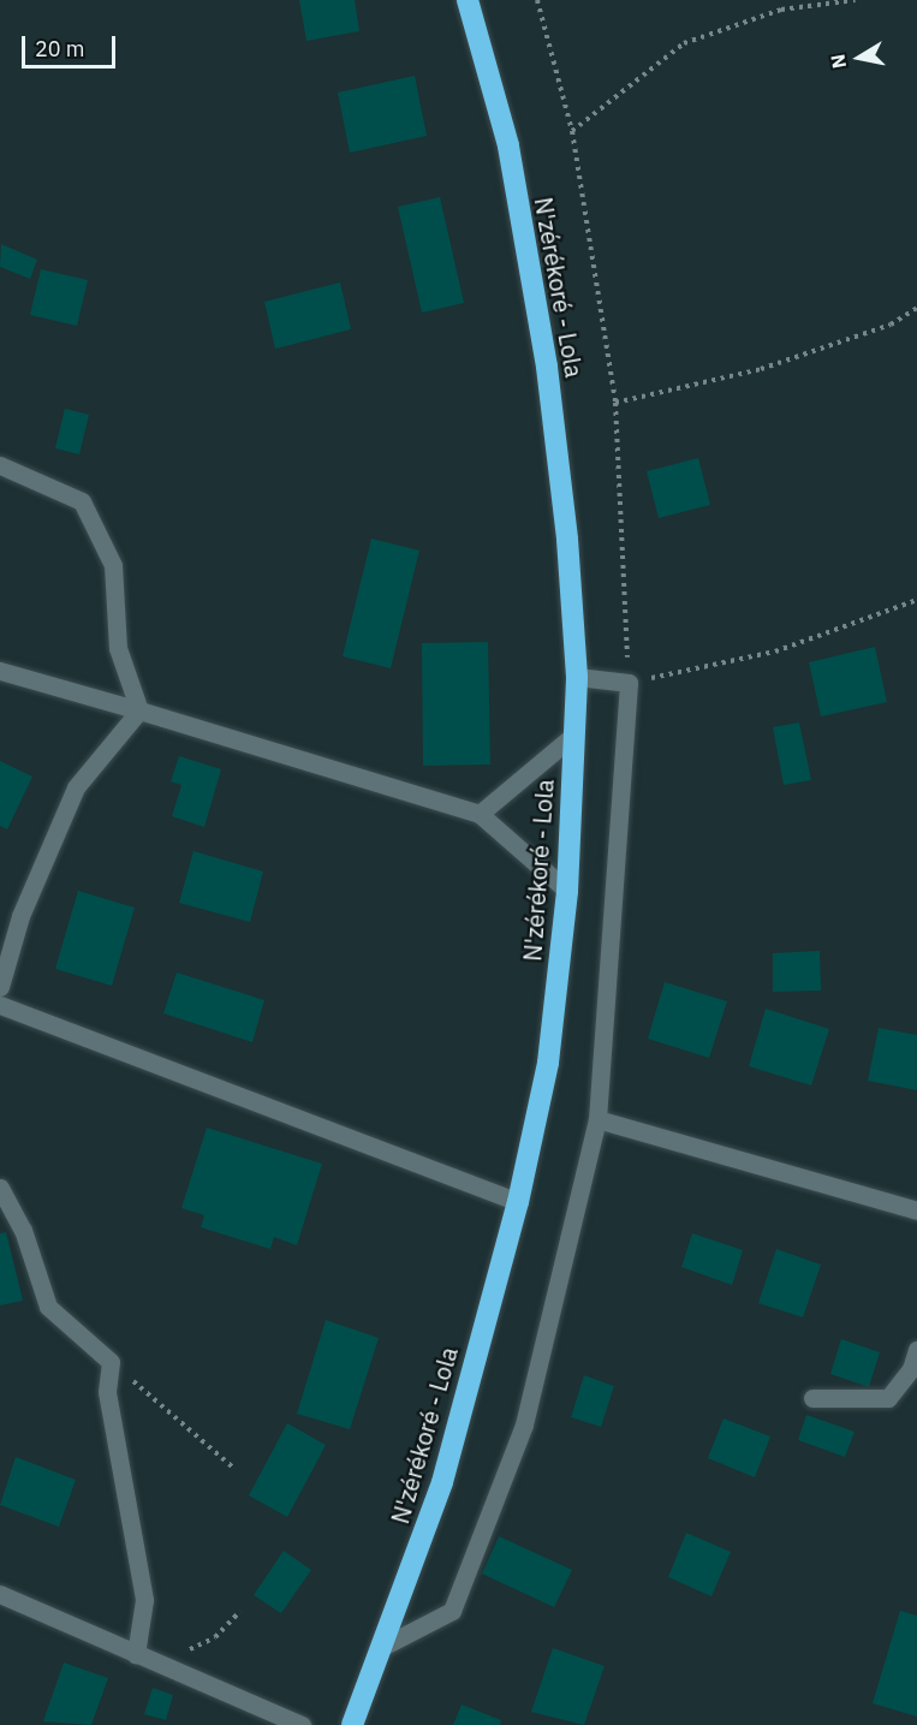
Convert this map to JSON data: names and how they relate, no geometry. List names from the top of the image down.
{
  "streets": {
    "highway": ["N'zérékoré - Lola"]
  },
  "scale_bar": "20 m",
  "north": "left"
}
